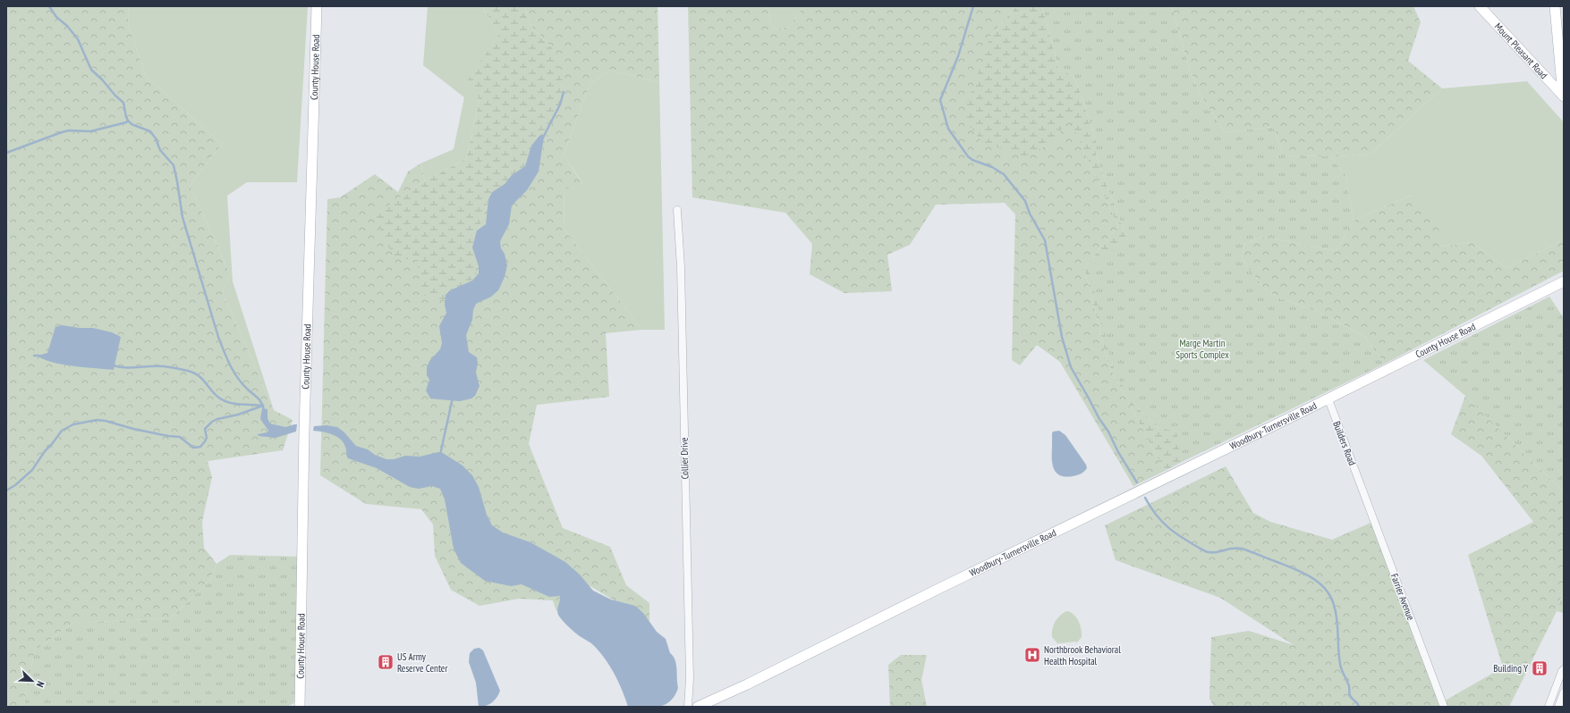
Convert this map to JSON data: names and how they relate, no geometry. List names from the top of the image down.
{
  "streets": {
    "main road": ["Mount Pleasant Road", "County House Road", "Woodbury-Turnersville Road"],
    "street": ["Builders Road", "Collier Drive", "Farrier Avenue"]
  },
  "crossings": [
    ["County House Road", "Woodbury-Turnersville Road"],
    ["County House Road", "Builders Road"],
    ["Woodbury-Turnersville Road", "Builders Road"],
    ["Builders Road", "Farrier Avenue"]
  ],
  "parks": ["Marge Martin Sports Complex"],
  "places": {
    "hospital": ["Northbrook Behavioral Health Hospital"],
    "building": ["US Army Reserve Center", "Building Y"]
  },
  "north": "bottom right"
}
